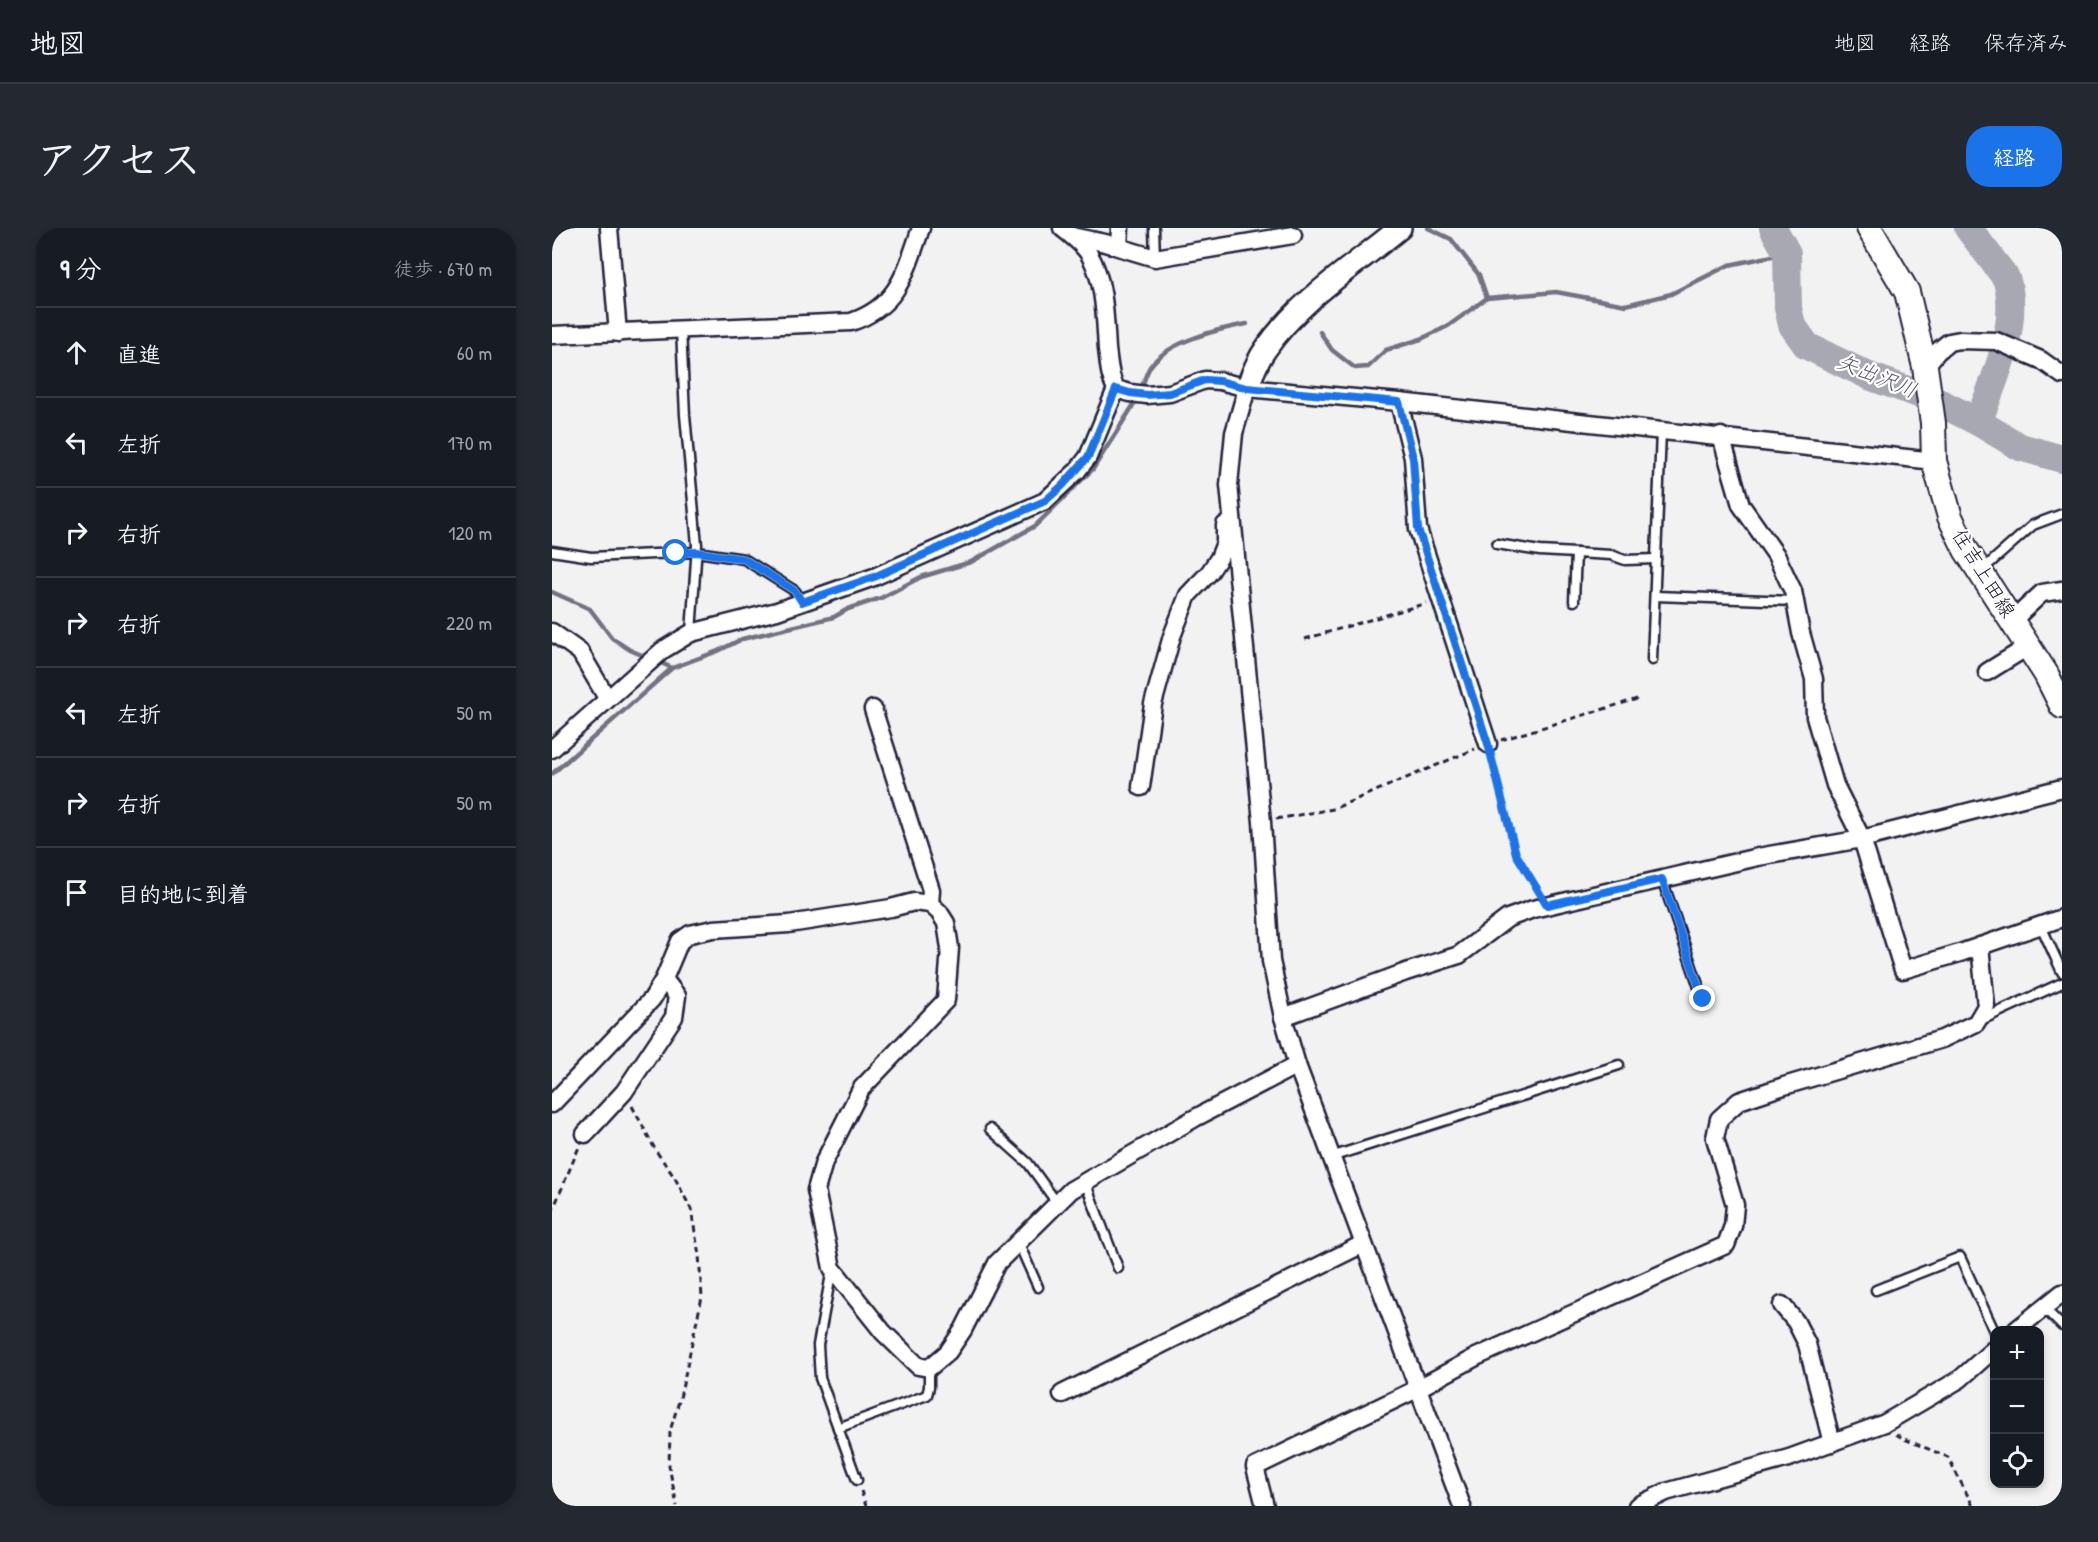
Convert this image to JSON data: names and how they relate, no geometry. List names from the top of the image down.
{
  "streets": {
    "main road": ["住吉上田線"]
  },
  "water": ["矢出沢川"],
  "page": {
    "header": "地図",
    "nav": ["地図", "経路", "保存済み"],
    "title": "アクセス",
    "buttons": "経路",
    "heading": ["9 分", "徒歩 · 670 m"],
    "list": [
      ["直進", "60 m"],
      ["左折", "170 m"],
      ["右折", "120 m"],
      ["右折", "220 m"],
      ["左折", "50 m"],
      ["右折", "50 m"],
      "目的地に到着"
    ],
    "map_buttons": ["+", "−"]
  }
}
